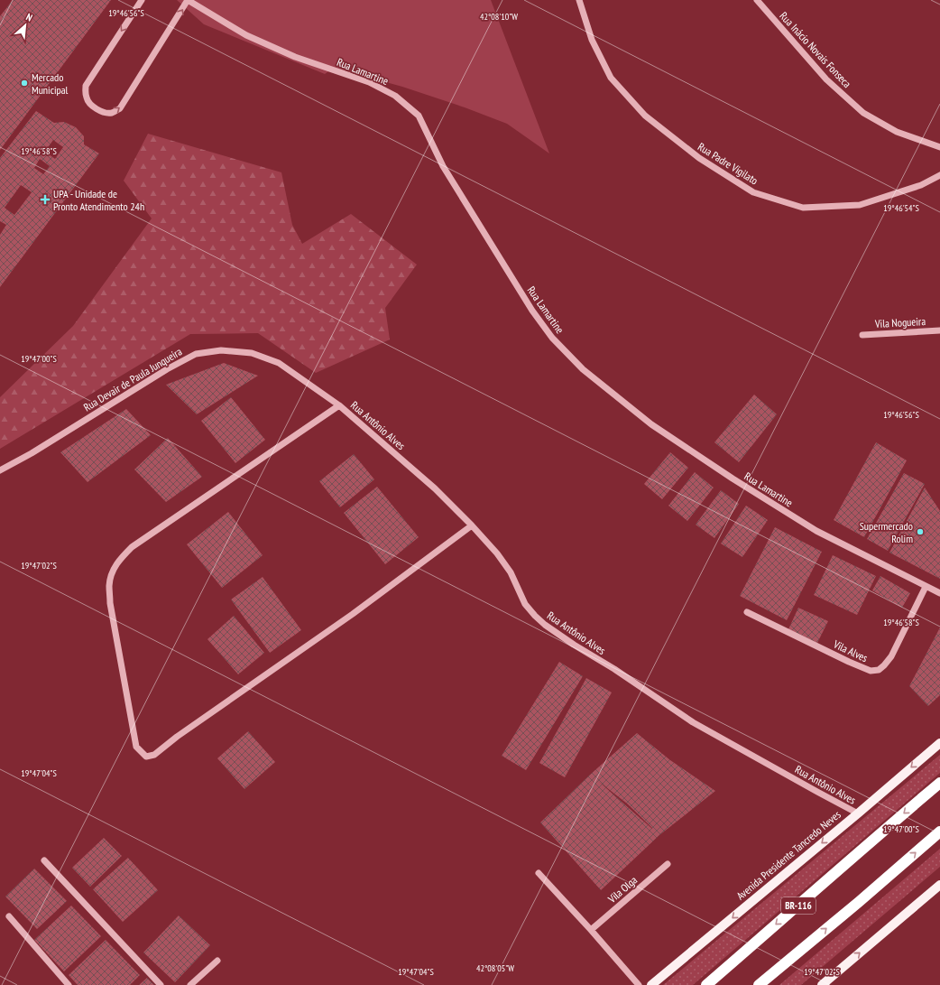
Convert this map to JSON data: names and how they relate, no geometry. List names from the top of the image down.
{
  "streets": {
    "highway": ["BR-116"],
    "main road": ["Avenida Presidente Tancredo Neves"],
    "street": [
      "Rua Inácio Novais Fonseca",
      "Rua Lamartine",
      "Rua Padre Vigilato",
      "Vila Nogueira",
      "Rua Devair de Paula Junqueira",
      "Rua Antônio Alves",
      "Vila Alves",
      "Vila Olga"
    ]
  },
  "crossings": [
    ["Rua Lamartine", "Vila Alves"],
    ["Rua Devair de Paula Junqueira", "Rua Antônio Alves"],
    ["Rua Antônio Alves", "Avenida Presidente Tancredo Neves"]
  ],
  "one_way": ["Avenida Presidente Tancredo Neves"],
  "places": {
    "other": ["Mercado Municipal", "Supermercado Rolim"],
    "health": ["UPA - Unidade de Pronto Atendimento 24h"]
  },
  "north": "top right",
  "coordinates": [
    "19°46'56\"S",
    "42°08'10\"W",
    "19°46'58\"S",
    "19°46'54\"S",
    "19°47'00\"S",
    "19°47'02\"S",
    "19°47'04\"S",
    "42°08'05\"W"
  ]
}
